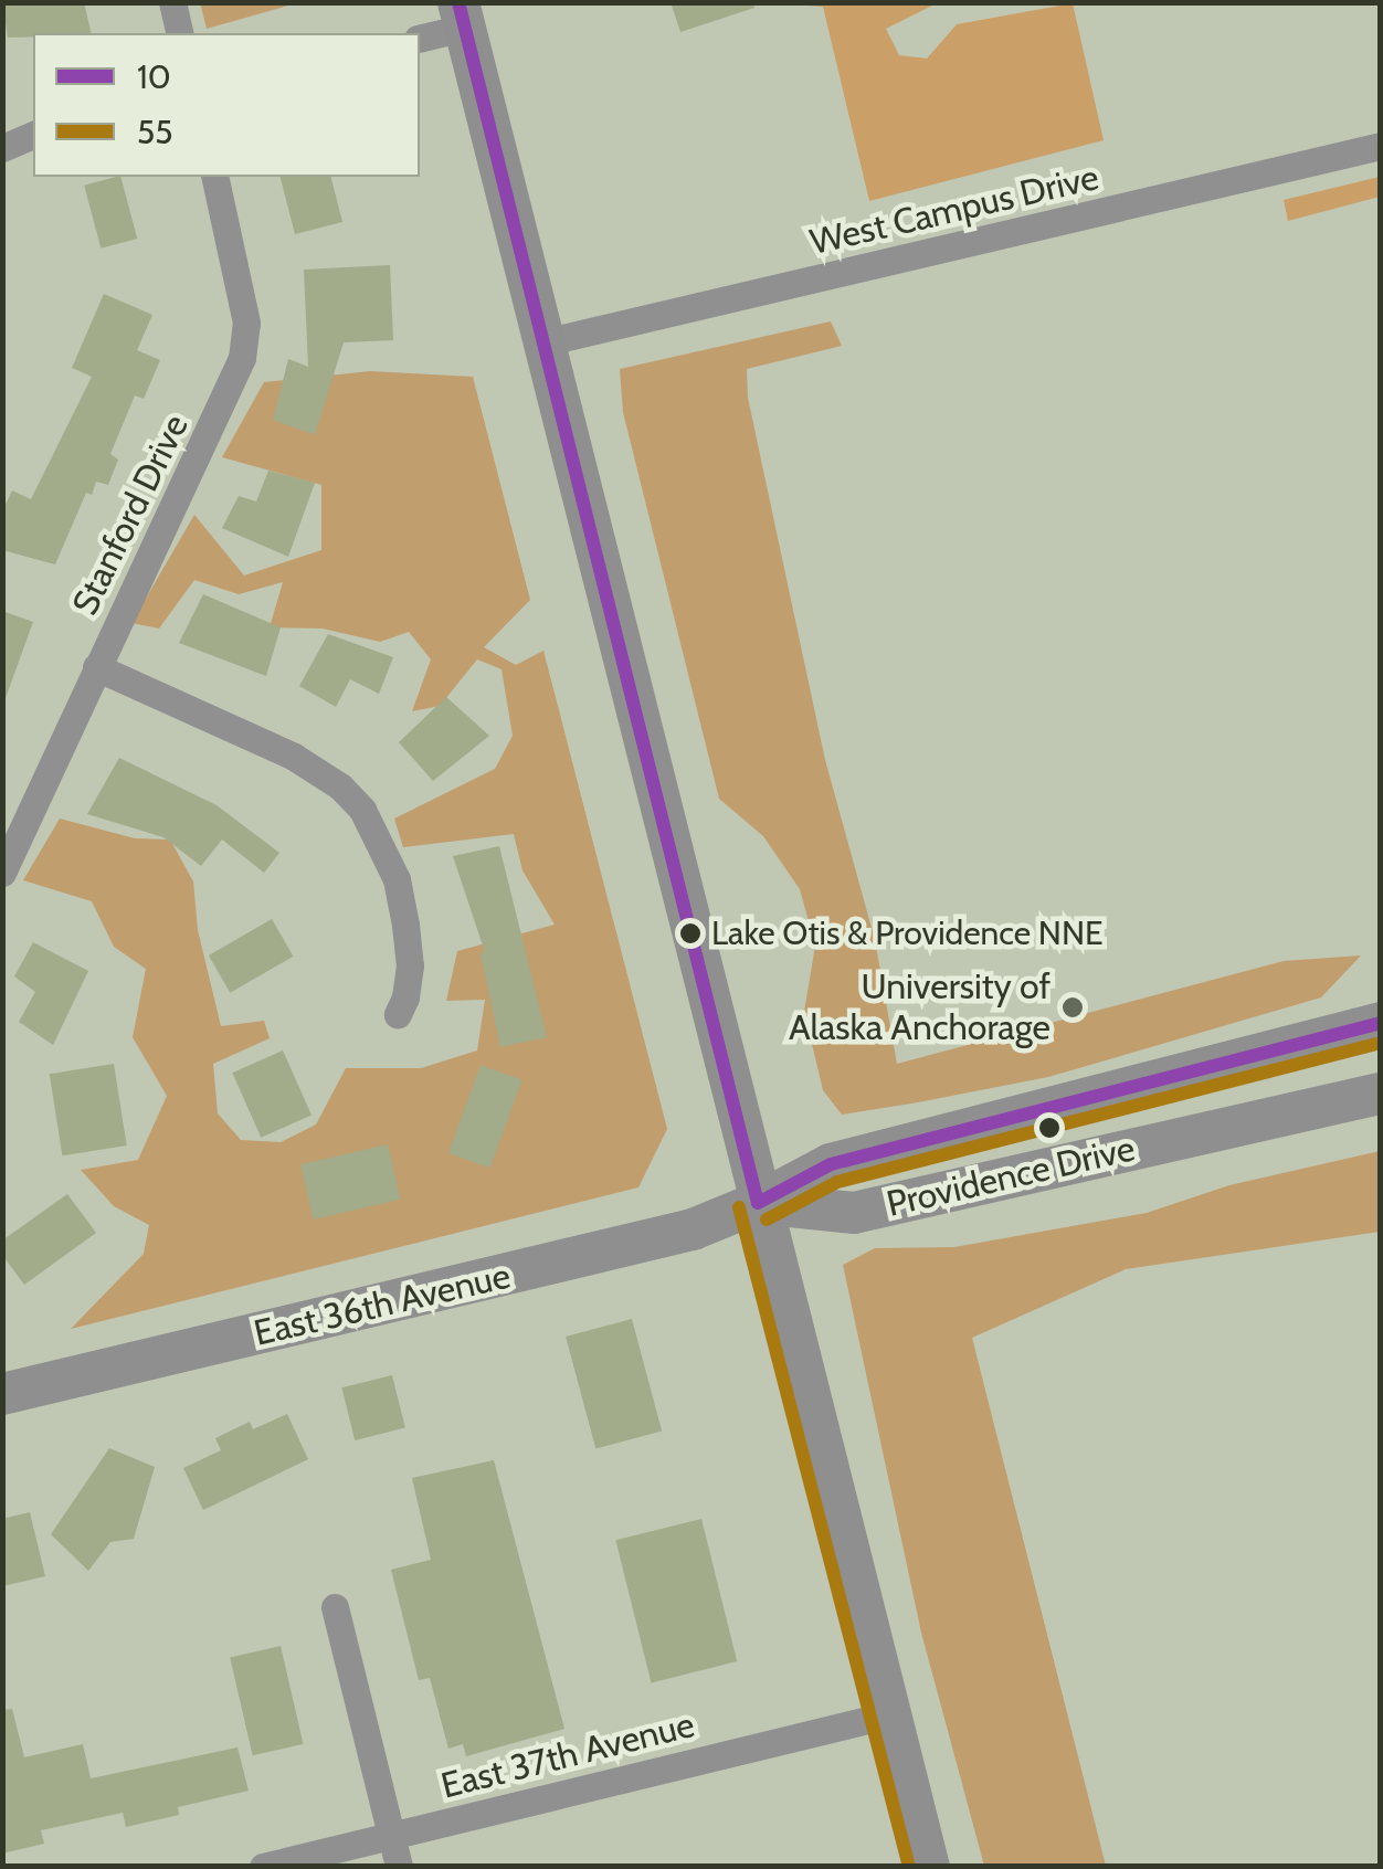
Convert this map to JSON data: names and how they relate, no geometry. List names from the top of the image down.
{
  "streets": {
    "main road": ["Providence Drive", "East 36th Avenue"],
    "street": ["West Campus Drive", "Stanford Drive", "East 37th Avenue"]
  },
  "crossings": [
    ["Providence Drive", "East 36th Avenue"]
  ],
  "places": ["Lake Otis & Providence NNE", "University of Alaska Anchorage"],
  "lines": ["transit line 10", "transit line 55"],
  "legend": ["10", "55"]
}
